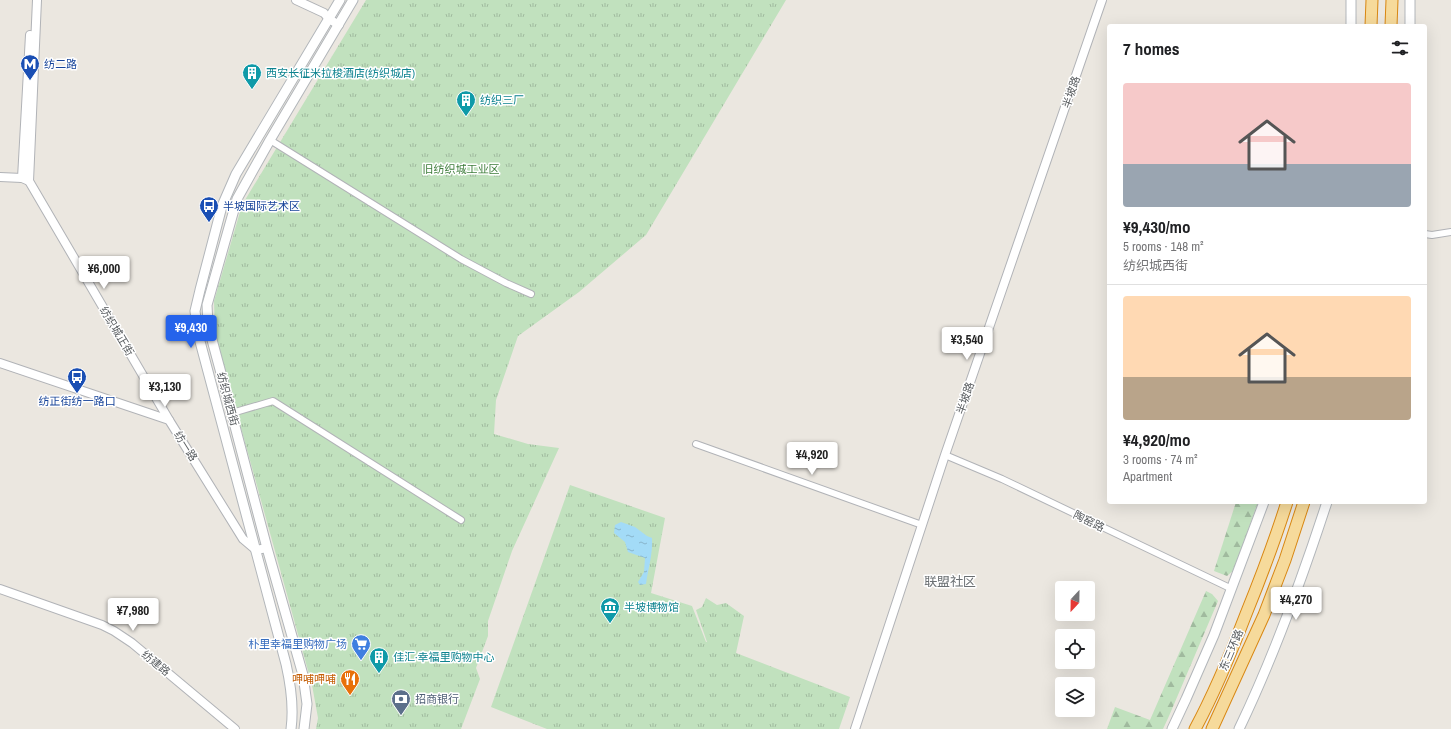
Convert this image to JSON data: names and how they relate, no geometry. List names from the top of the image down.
{
  "streets": {
    "highway": ["东三环路"],
    "main road": ["纺织城西街"],
    "street": [
      "半坡路",
      "纺织城正街",
      "纺一路",
      "陶窑路",
      "纺建路"
    ]
  },
  "crossings": [
    ["半坡路", "陶窑路"],
    ["纺织城正街", "纺一路"],
    ["纺织城西街", "纺一路"]
  ],
  "districts": ["联盟社区"],
  "parks": ["旧纺织城工业区"],
  "places": {
    "metro station": ["纺二路"],
    "building": ["西安长征米拉梭酒店(纺织城店)", "纺织三厂", "佳汇·幸福里购物中心"],
    "bus stop": ["半坡国际艺术区", "纺正街纺一路口"],
    "museum": ["半坡博物馆"],
    "supermarket": ["朴里幸福里购物广场"],
    "restaurant": ["呷哺呷哺"],
    "bank": ["招商银行"]
  },
  "north": "bottom",
  "page": {
    "heading": "7 homes",
    "list": [
      {
        "name": "¥9,430/mo",
        "note": "5 rooms · 148 m² · 纺织城西街"
      },
      {
        "name": "¥4,920/mo",
        "note": "3 rooms · 74 m² · Apartment"
      }
    ],
    "price": [
      "¥6,000",
      "¥9,430",
      "¥3,540",
      "¥3,130",
      "¥4,920",
      "¥4,270",
      "¥7,980"
    ]
  }
}
